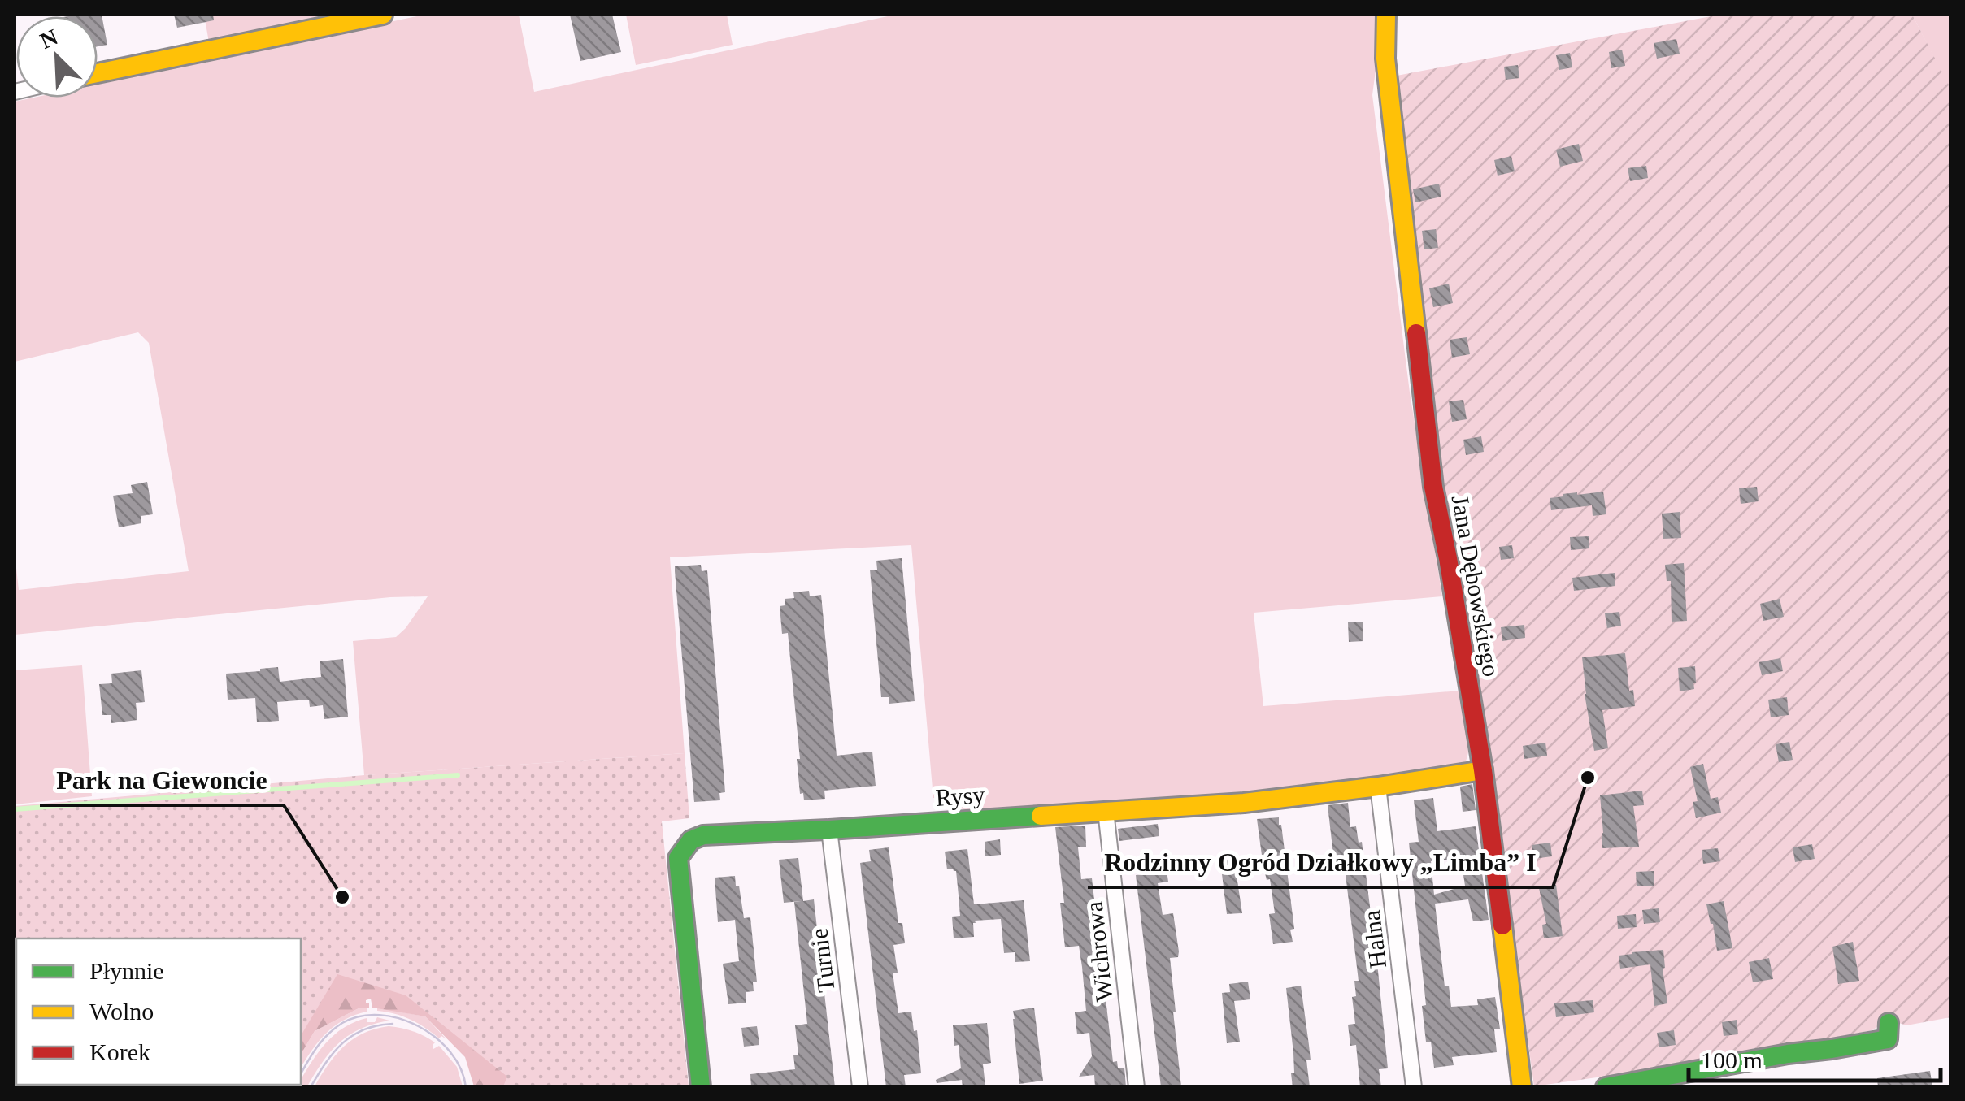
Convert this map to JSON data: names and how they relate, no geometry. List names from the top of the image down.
{
  "streets": {
    "street": [
      "Jana Dębowskiego",
      "Rysy",
      "Halna",
      "Wichrowa",
      "Turnie"
    ]
  },
  "crossings": [
    ["Jana Dębowskiego", "Rysy"],
    ["Rysy", "Halna"],
    ["Rysy", "Wichrowa"],
    ["Rysy", "Turnie"]
  ],
  "places": ["Rodzinny Ogród Działkowy „Limba” I", "Park na Giewoncie"],
  "legend": ["Płynnie", "Wolno", "Korek"],
  "scale_bar": "100 m",
  "north": "top left"
}
